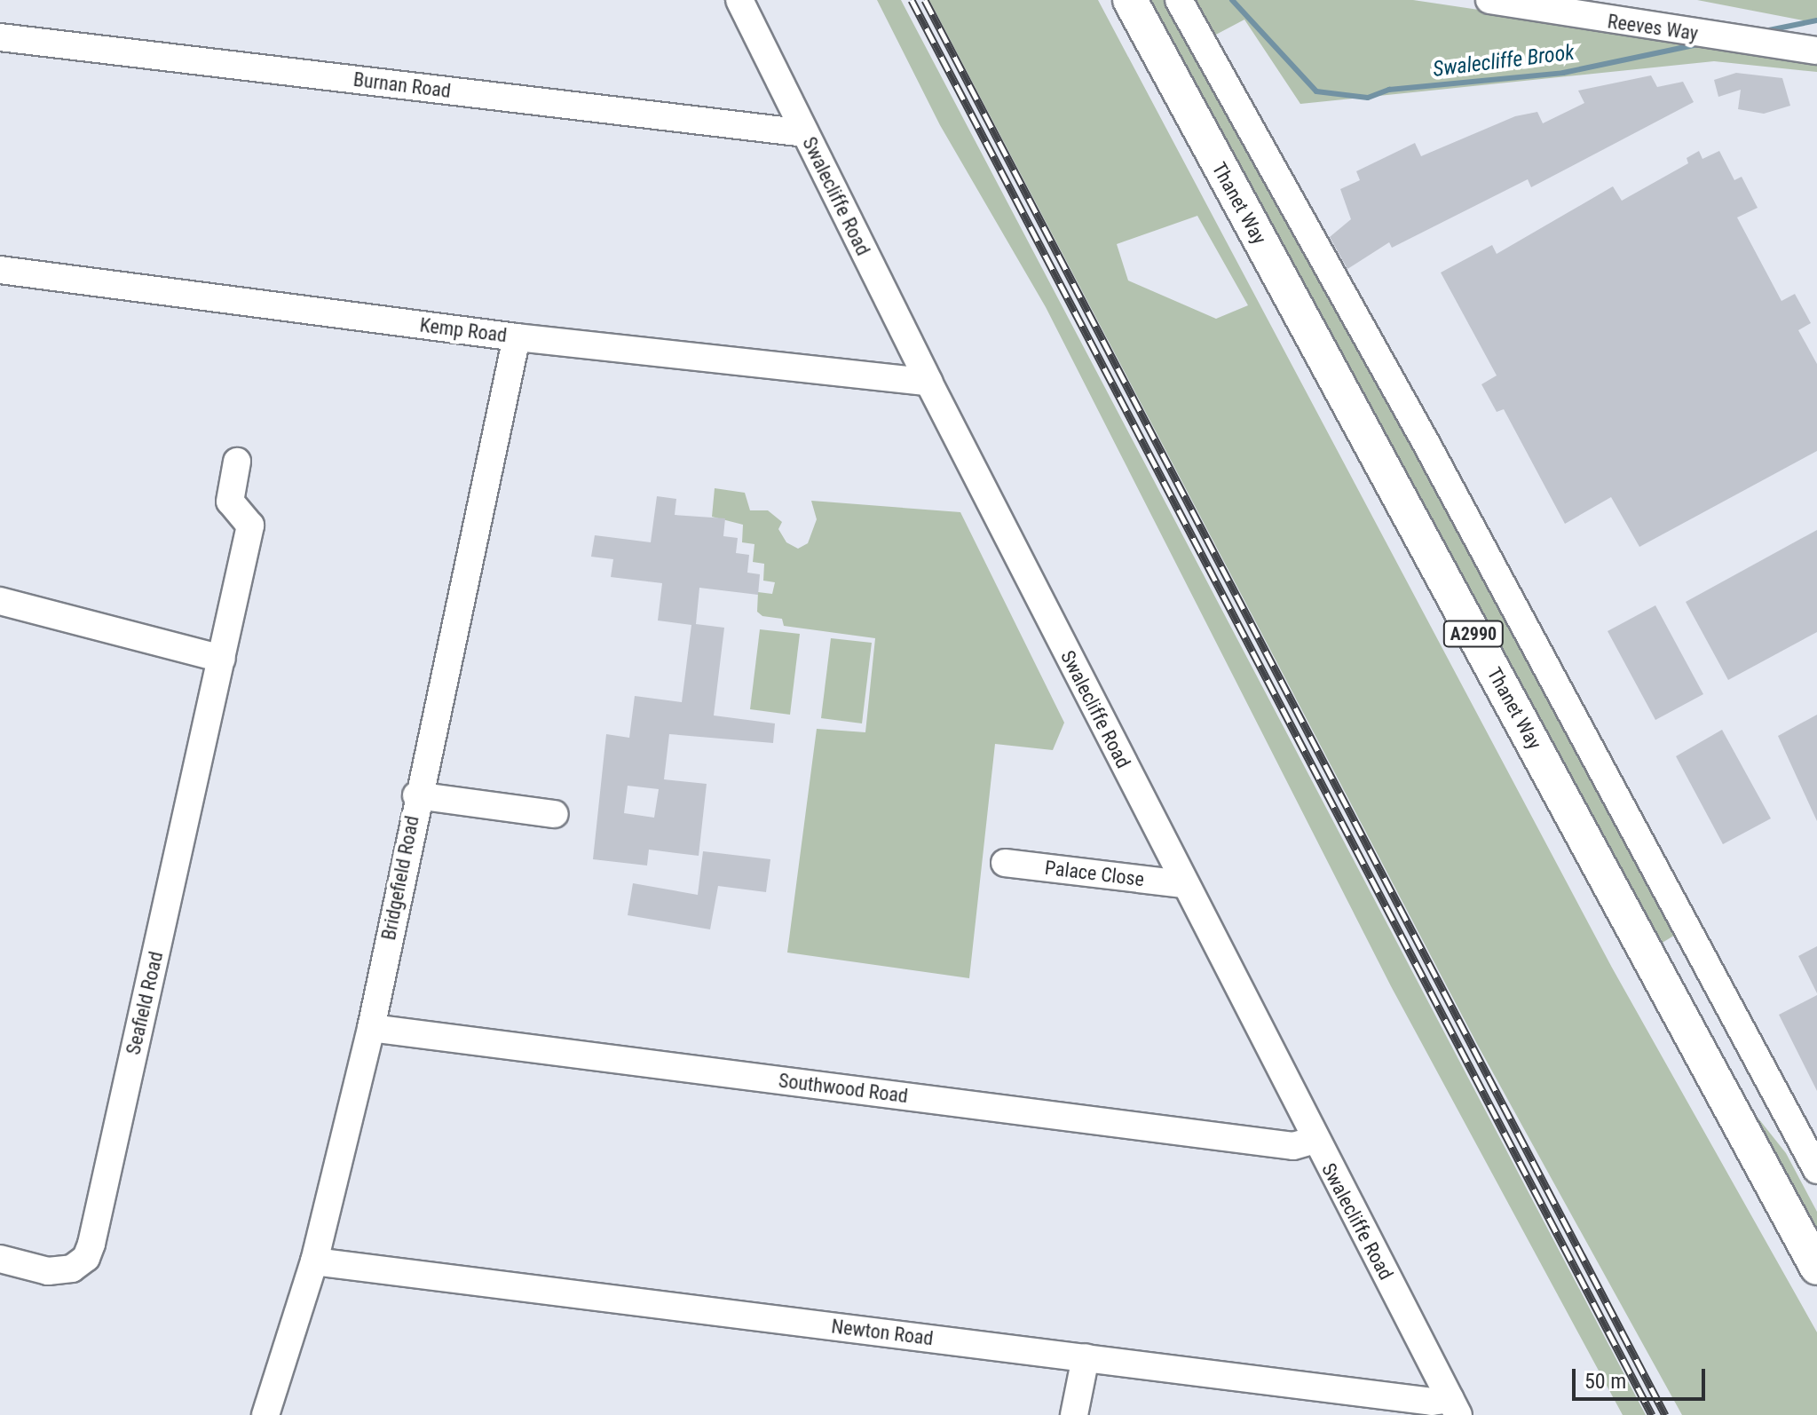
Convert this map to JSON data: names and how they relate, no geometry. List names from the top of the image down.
{
  "streets": {
    "main road": ["Thanet Way", "A2990"],
    "street": [
      "Reeves Way",
      "Burnan Road",
      "Swalecliffe Road",
      "Kemp Road",
      "Palace Close",
      "Bridgefield Road",
      "Seafield Road",
      "Southwood Road",
      "Newton Road"
    ]
  },
  "crossings": [
    ["Burnan Road", "Swalecliffe Road"],
    ["Swalecliffe Road", "Kemp Road"],
    ["Swalecliffe Road", "Palace Close"],
    ["Swalecliffe Road", "Southwood Road"],
    ["Swalecliffe Road", "Newton Road"],
    ["Kemp Road", "Bridgefield Road"],
    ["Bridgefield Road", "Southwood Road"],
    ["Bridgefield Road", "Newton Road"]
  ],
  "water": ["Swalecliffe Brook"],
  "scale_bar": "50 m"
}
